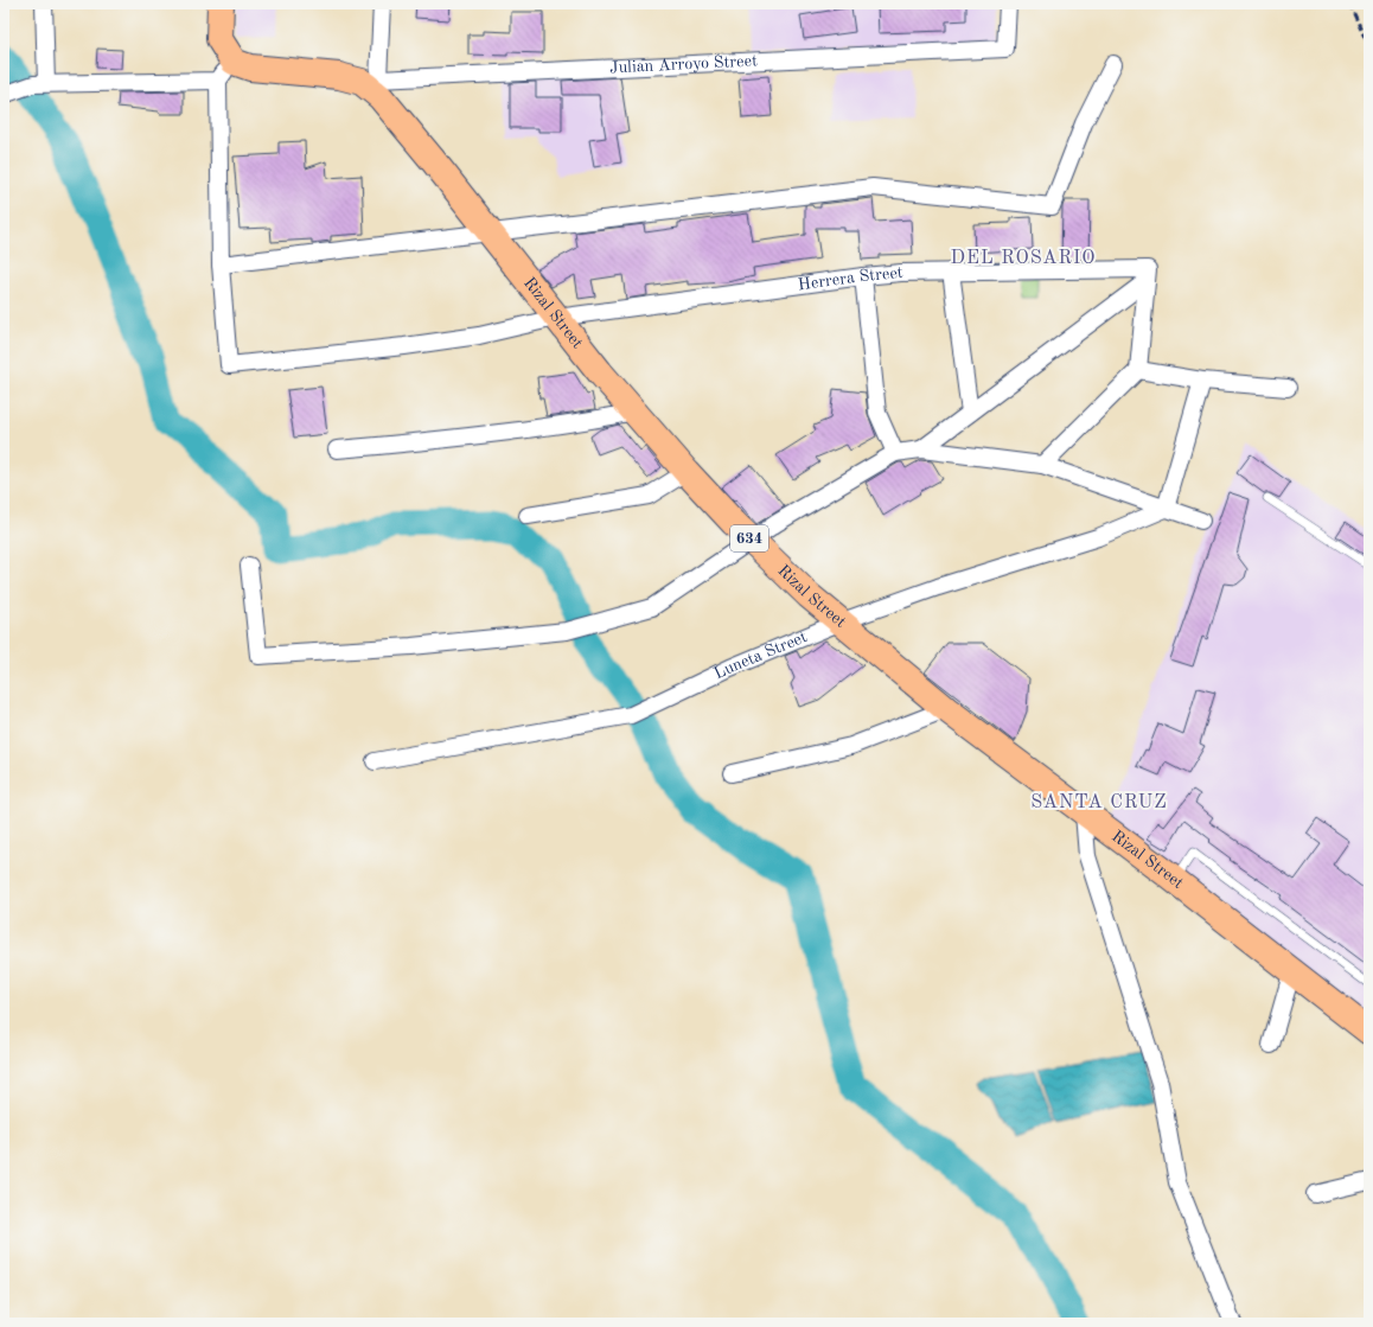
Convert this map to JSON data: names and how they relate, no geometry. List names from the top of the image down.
{
  "streets": {
    "main road": ["Rizal Street", "634"],
    "street": ["Julian Arroyo Street", "Herrera Street", "Luneta Street"]
  },
  "crossings": [
    ["Julian Arroyo Street", "Rizal Street"],
    ["Herrera Street", "Rizal Street"],
    ["Rizal Street", "Luneta Street"]
  ],
  "districts": ["DEL ROSARIO", "SANTA CRUZ"]
}
